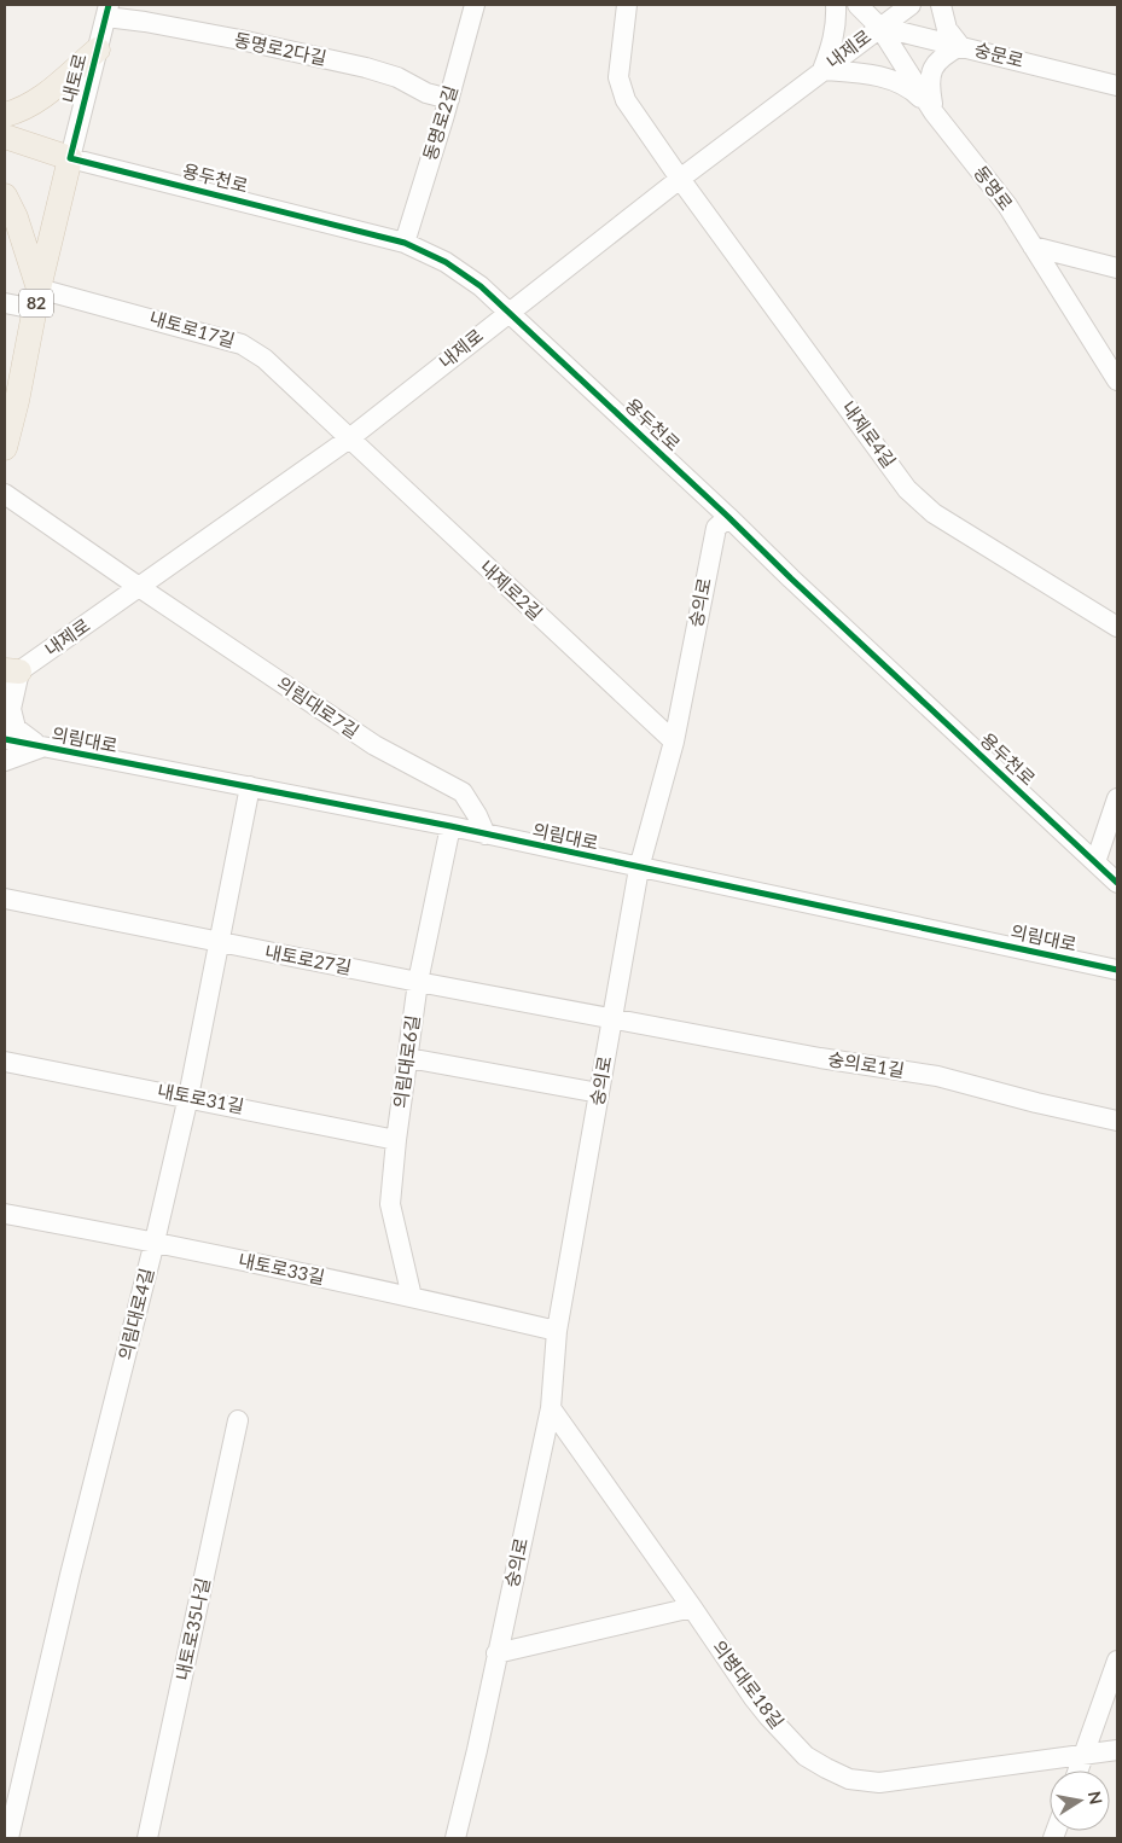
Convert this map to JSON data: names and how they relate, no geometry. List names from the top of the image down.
{
  "streets": {
    "main road": ["내토로", "82"],
    "street": [
      "동명로2다길",
      "내제로",
      "숭문로",
      "동명로2길",
      "용두천로",
      "동명로",
      "내토로17길",
      "내제로4길",
      "내제로2길",
      "숭의로",
      "의림대로7길",
      "의림대로",
      "내토로27길",
      "의림대로6길",
      "숭의로1길",
      "내토로31길",
      "내토로33길",
      "의림대로4길",
      "내토로35나길",
      "의병대로18길"
    ]
  },
  "crossings": [
    ["동명로2다길", "내토로"],
    ["동명로2다길", "동명로2길"],
    ["내제로", "숭문로"],
    ["내제로", "용두천로"],
    ["내제로", "동명로"],
    ["내제로", "내토로17길"],
    ["내제로", "내제로4길"],
    ["내제로", "내제로2길"],
    ["내제로", "의림대로7길"],
    ["숭문로", "동명로"],
    ["내토로", "용두천로"],
    ["내토로", "내토로17길"],
    ["동명로2길", "용두천로"],
    ["용두천로", "숭의로"],
    ["내토로17길", "내제로2길"],
    ["내제로2길", "숭의로"],
    ["숭의로", "의림대로"],
    ["숭의로", "내토로27길"],
    ["숭의로", "숭의로1길"],
    ["숭의로", "내토로33길"],
    ["숭의로", "의병대로18길"],
    ["의림대로7길", "의림대로"],
    ["의림대로", "의림대로6길"],
    ["의림대로", "의림대로4길"],
    ["내토로27길", "의림대로6길"],
    ["내토로27길", "숭의로1길"],
    ["내토로27길", "의림대로4길"],
    ["의림대로6길", "내토로31길"],
    ["의림대로6길", "내토로33길"],
    ["내토로31길", "의림대로4길"],
    ["내토로33길", "의림대로4길"]
  ],
  "north": "right"
}
